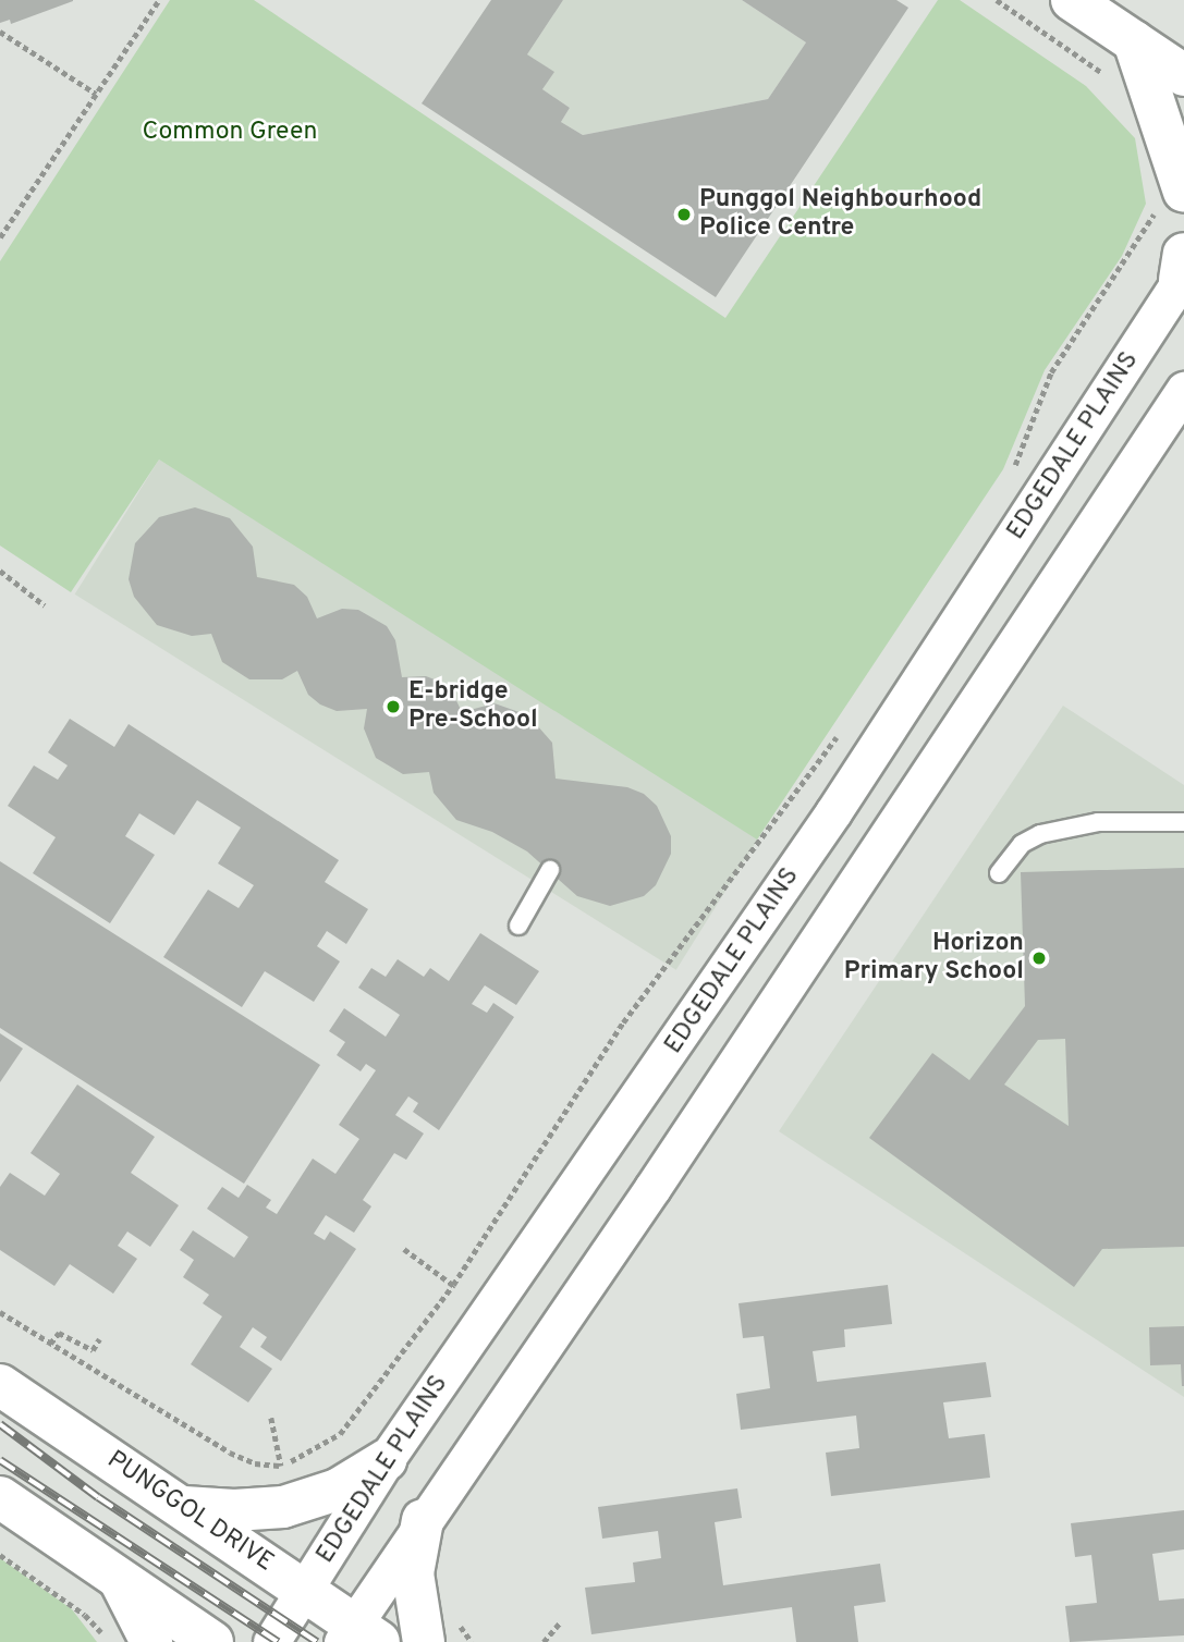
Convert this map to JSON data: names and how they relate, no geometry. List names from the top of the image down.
{
  "streets": {
    "street": ["EDGEDALE PLAINS", "PUNGGOL DRIVE"]
  },
  "crossings": [
    ["EDGEDALE PLAINS", "PUNGGOL DRIVE"]
  ],
  "parks": ["Common Green"],
  "places": ["Punggol Neighbourhood Police Centre", "E-bridge Pre-School", "Horizon Primary School"]
}
